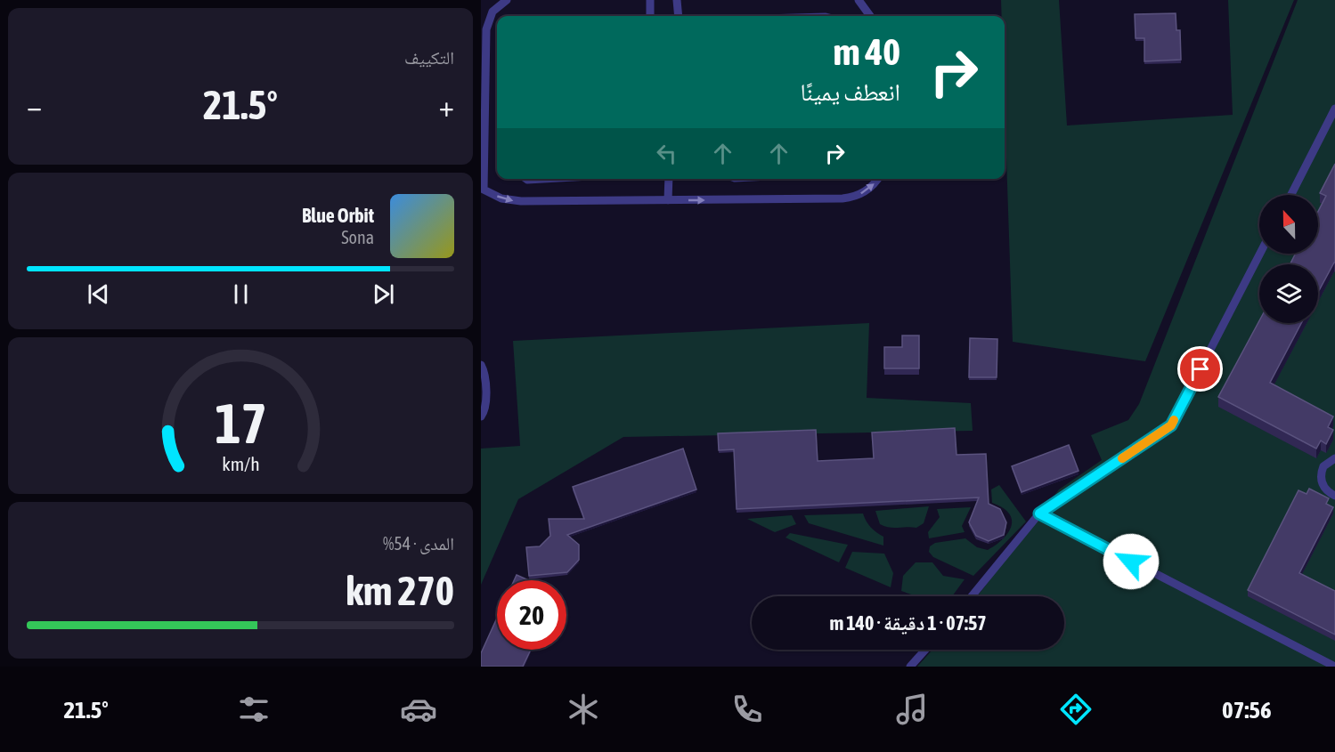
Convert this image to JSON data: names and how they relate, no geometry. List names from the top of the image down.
{
  "north": "top",
  "page": {
    "tile": [
      "التكييف",
      ["المدى · 54%", "270 km"]
    ],
    "turn": ["40 m", "انعطف يمينًا"],
    "heat": ["−", "21.5°", "+"],
    "song": ["Blue Orbit", "Sona"],
    "limit": "20",
    "trip": "07:57 · 1 دقيقة · 140 m",
    "tabs": ["07:56", "21.5°"],
    "gauge": ["17", "km/h"]
  }
}
